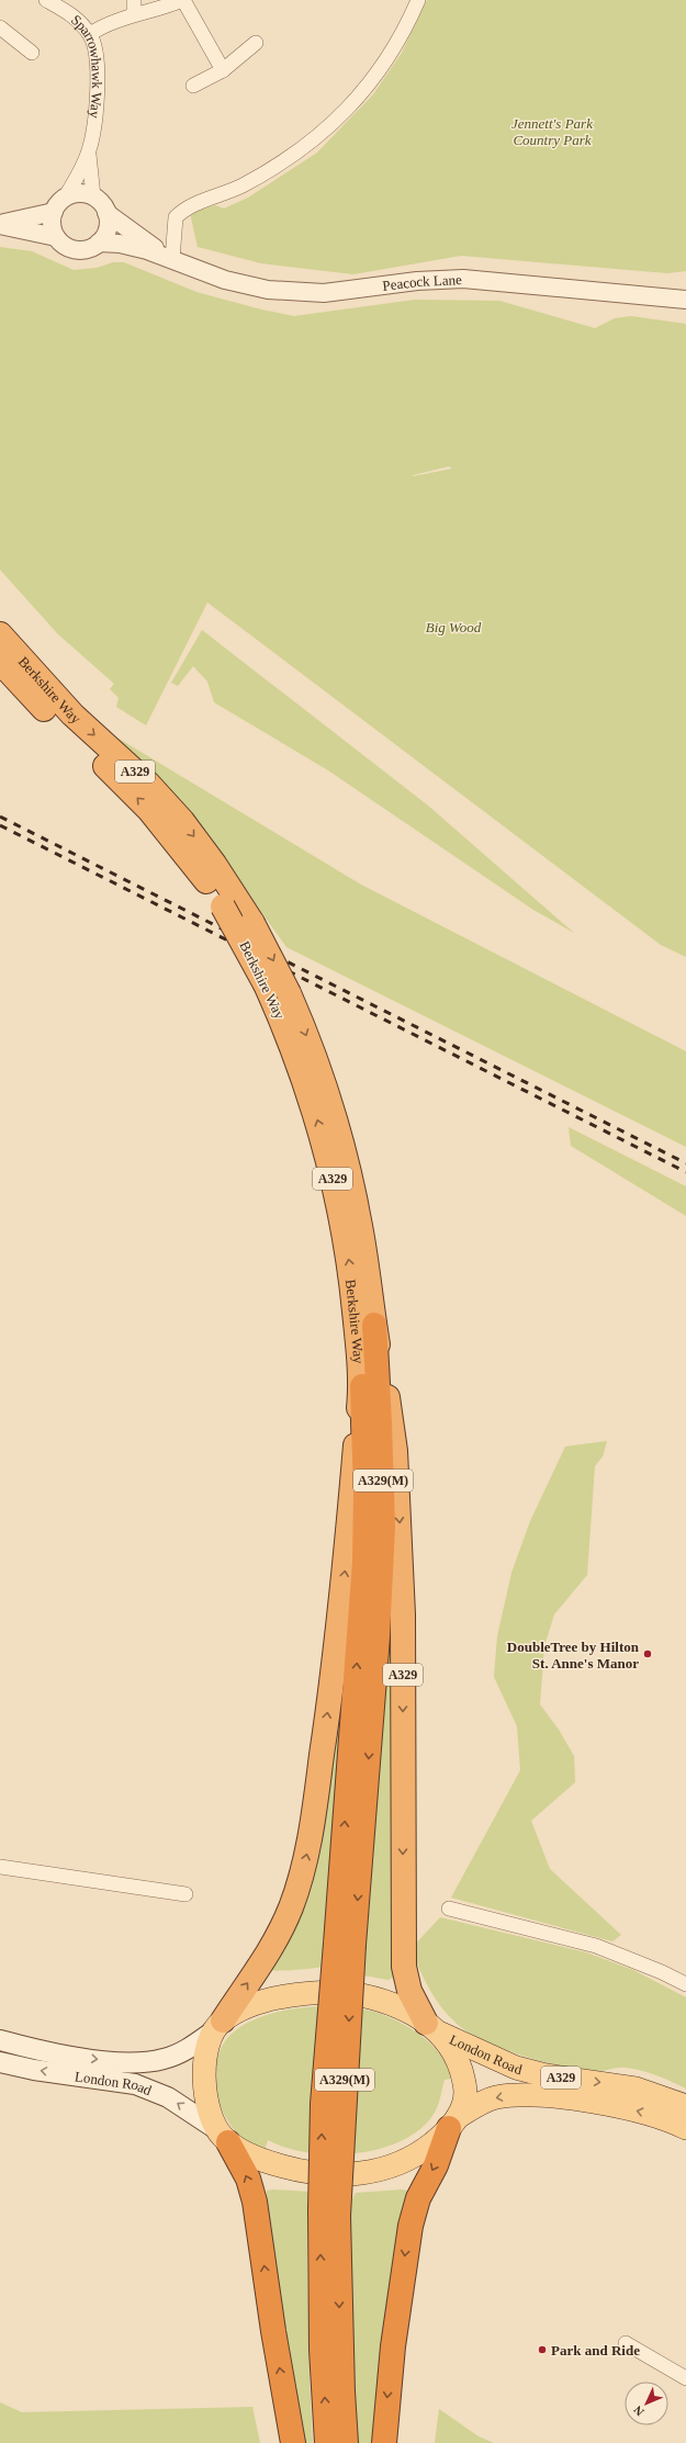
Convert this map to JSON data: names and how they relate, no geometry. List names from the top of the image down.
{
  "streets": {
    "highway": ["Berkshire Way", "A329", "A329(M)"],
    "main road": ["London Road"],
    "street": ["Sparrowhawk Way", "Peacock Lane"]
  },
  "crossings": [
    ["Sparrowhawk Way", "Peacock Lane"],
    ["Berkshire Way", "A329"],
    ["Berkshire Way", "A329(M)"],
    ["A329", "A329(M)"],
    ["A329", "London Road"]
  ],
  "parks": ["Jennett's Park Country Park", "Big Wood"],
  "places": ["DoubleTree by Hilton St. Anne's Manor", "Park and Ride"],
  "north": "bottom left"
}
